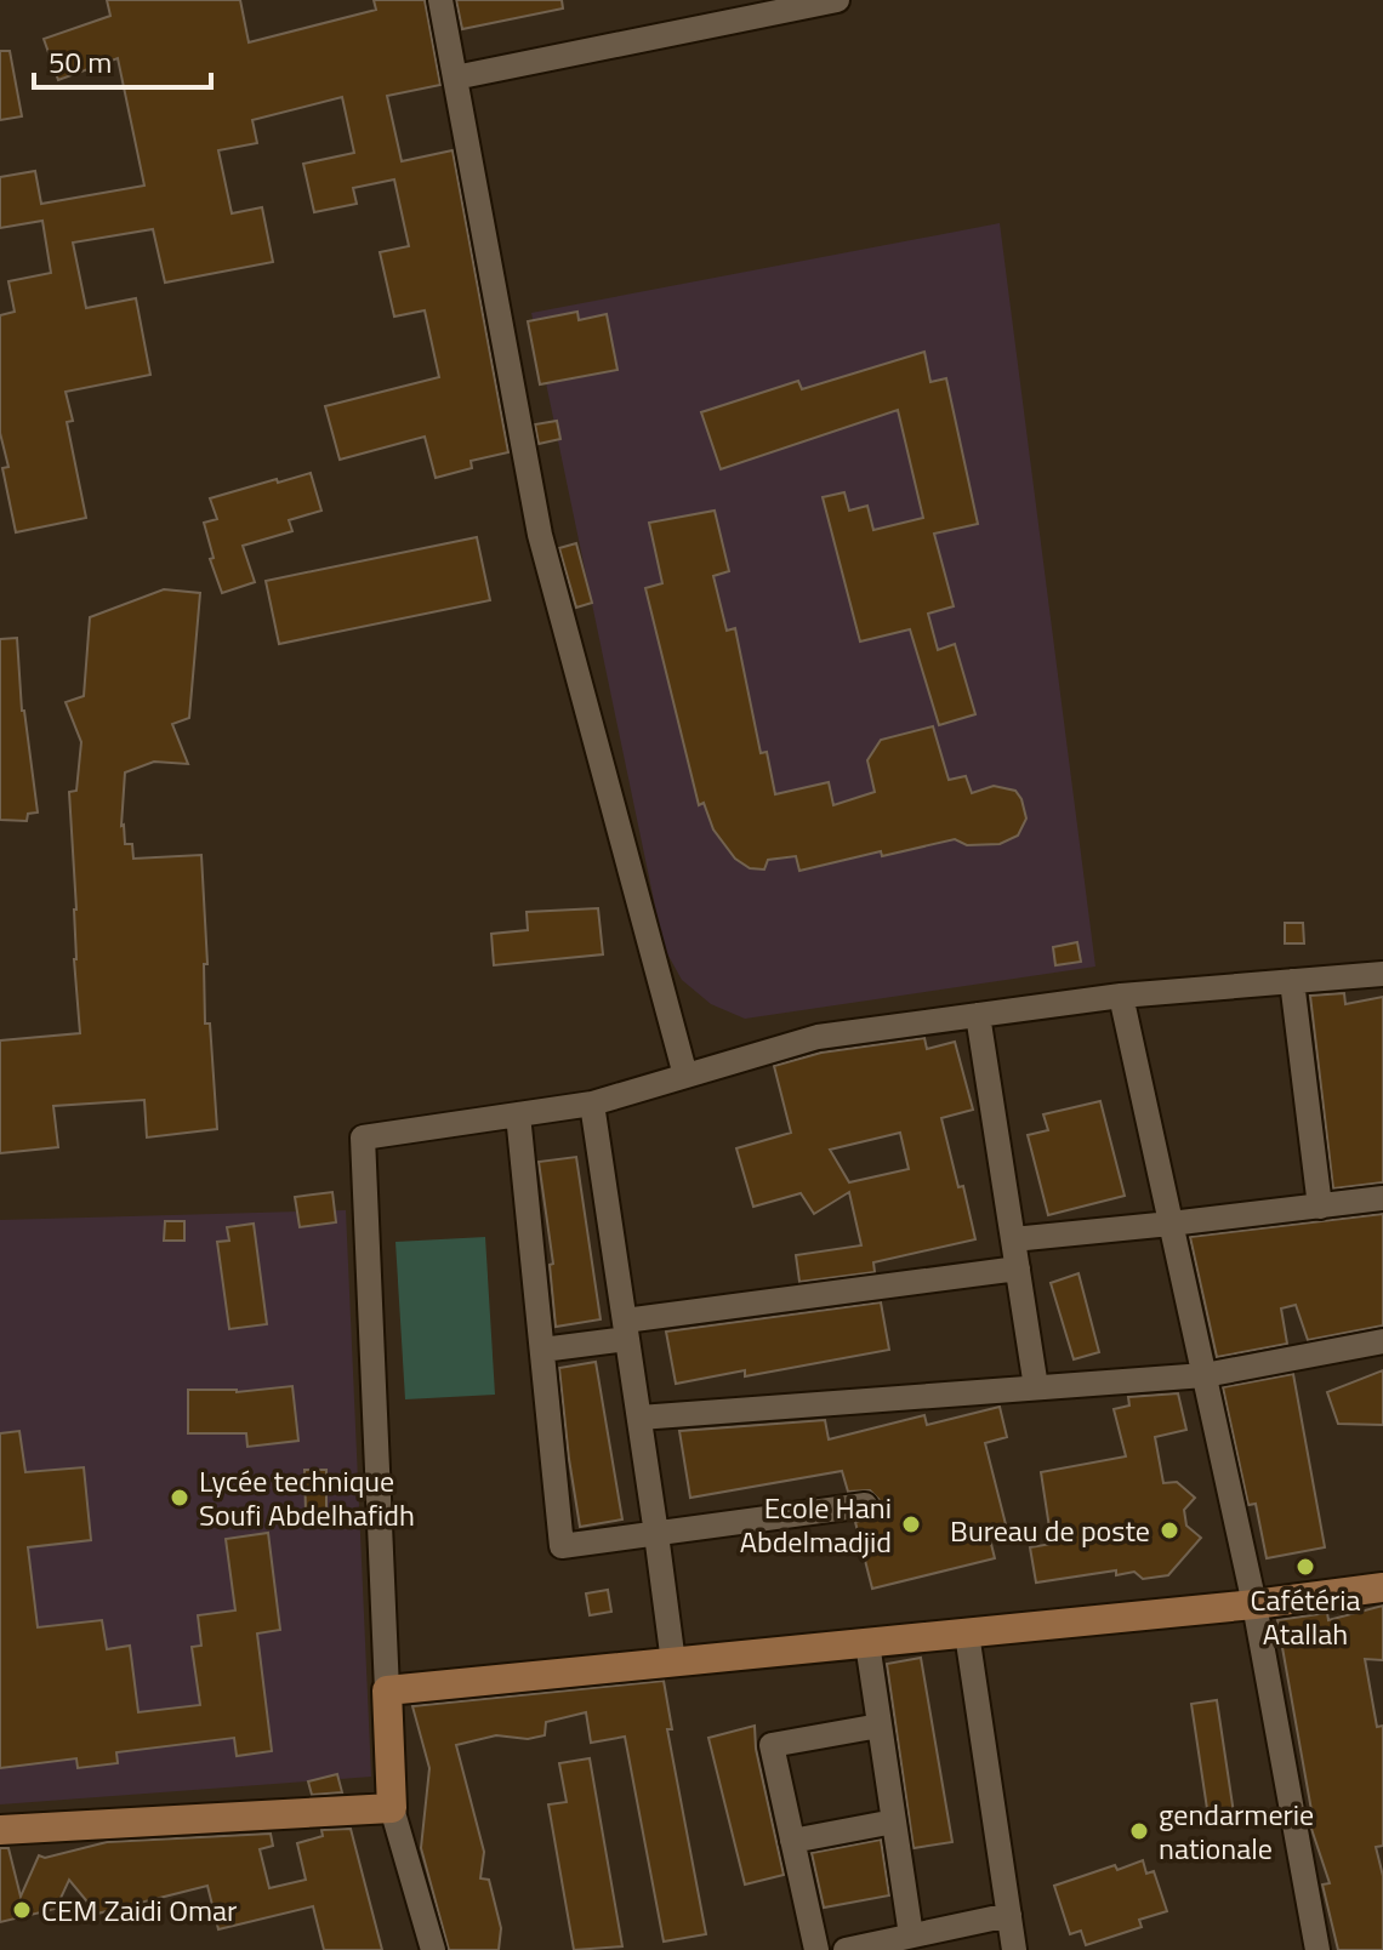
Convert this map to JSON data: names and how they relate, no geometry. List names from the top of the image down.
{
  "places": [
    "Lycée technique Soufi Abdelhafidh",
    "Ecole Hani Abdelmadjid",
    "Bureau de poste",
    "Cafétéria Atallah",
    "gendarmerie nationale",
    "CEM Zaidi Omar"
  ],
  "scale_bar": "50 m"
}
